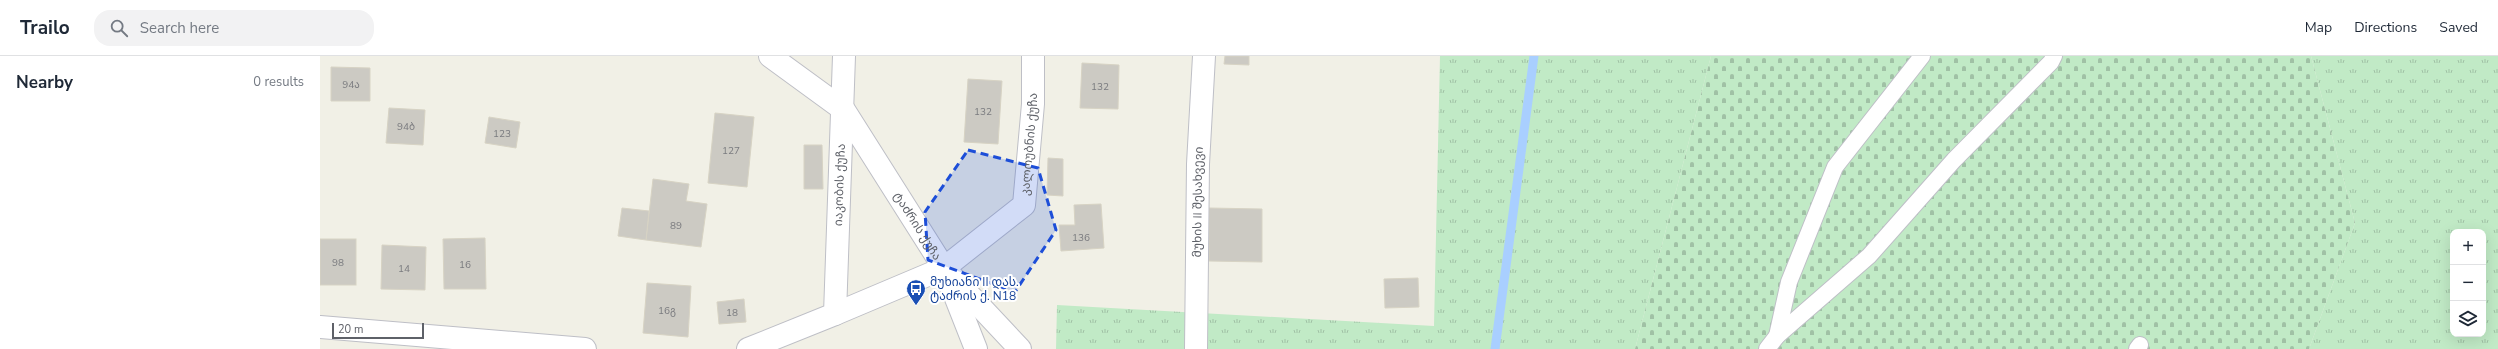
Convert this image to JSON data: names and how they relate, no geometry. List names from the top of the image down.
{
  "streets": {
    "street": [
      "კალოუბნის ქუჩა",
      "იაკობის ქუჩა",
      "მუხის II შესახვევი",
      "ტაძრის ქუჩა"
    ]
  },
  "crossings": [
    ["კალოუბნის ქუჩა", "იაკობის ქუჩა"],
    ["კალოუბნის ქუჩა", "ტაძრის ქუჩა"],
    ["იაკობის ქუჩა", "ტაძრის ქუჩა"]
  ],
  "places": {
    "bus stop": ["მუხიანი II დას. ტაძრის ქ. N18"]
  },
  "house_numbers": [
    "94ა",
    "132",
    "132",
    "94ბ",
    "123",
    "127",
    "89",
    "136",
    "98",
    "16",
    "14",
    "16გ",
    "18"
  ],
  "scale_bar": "20 m",
  "page": {
    "header": "Trailo",
    "search": "Search here",
    "nav": ["Map", "Directions", "Saved"],
    "heading": ["Nearby", "0 results"],
    "map_buttons": ["+", "−"],
    "scale": "20 m"
  }
}
